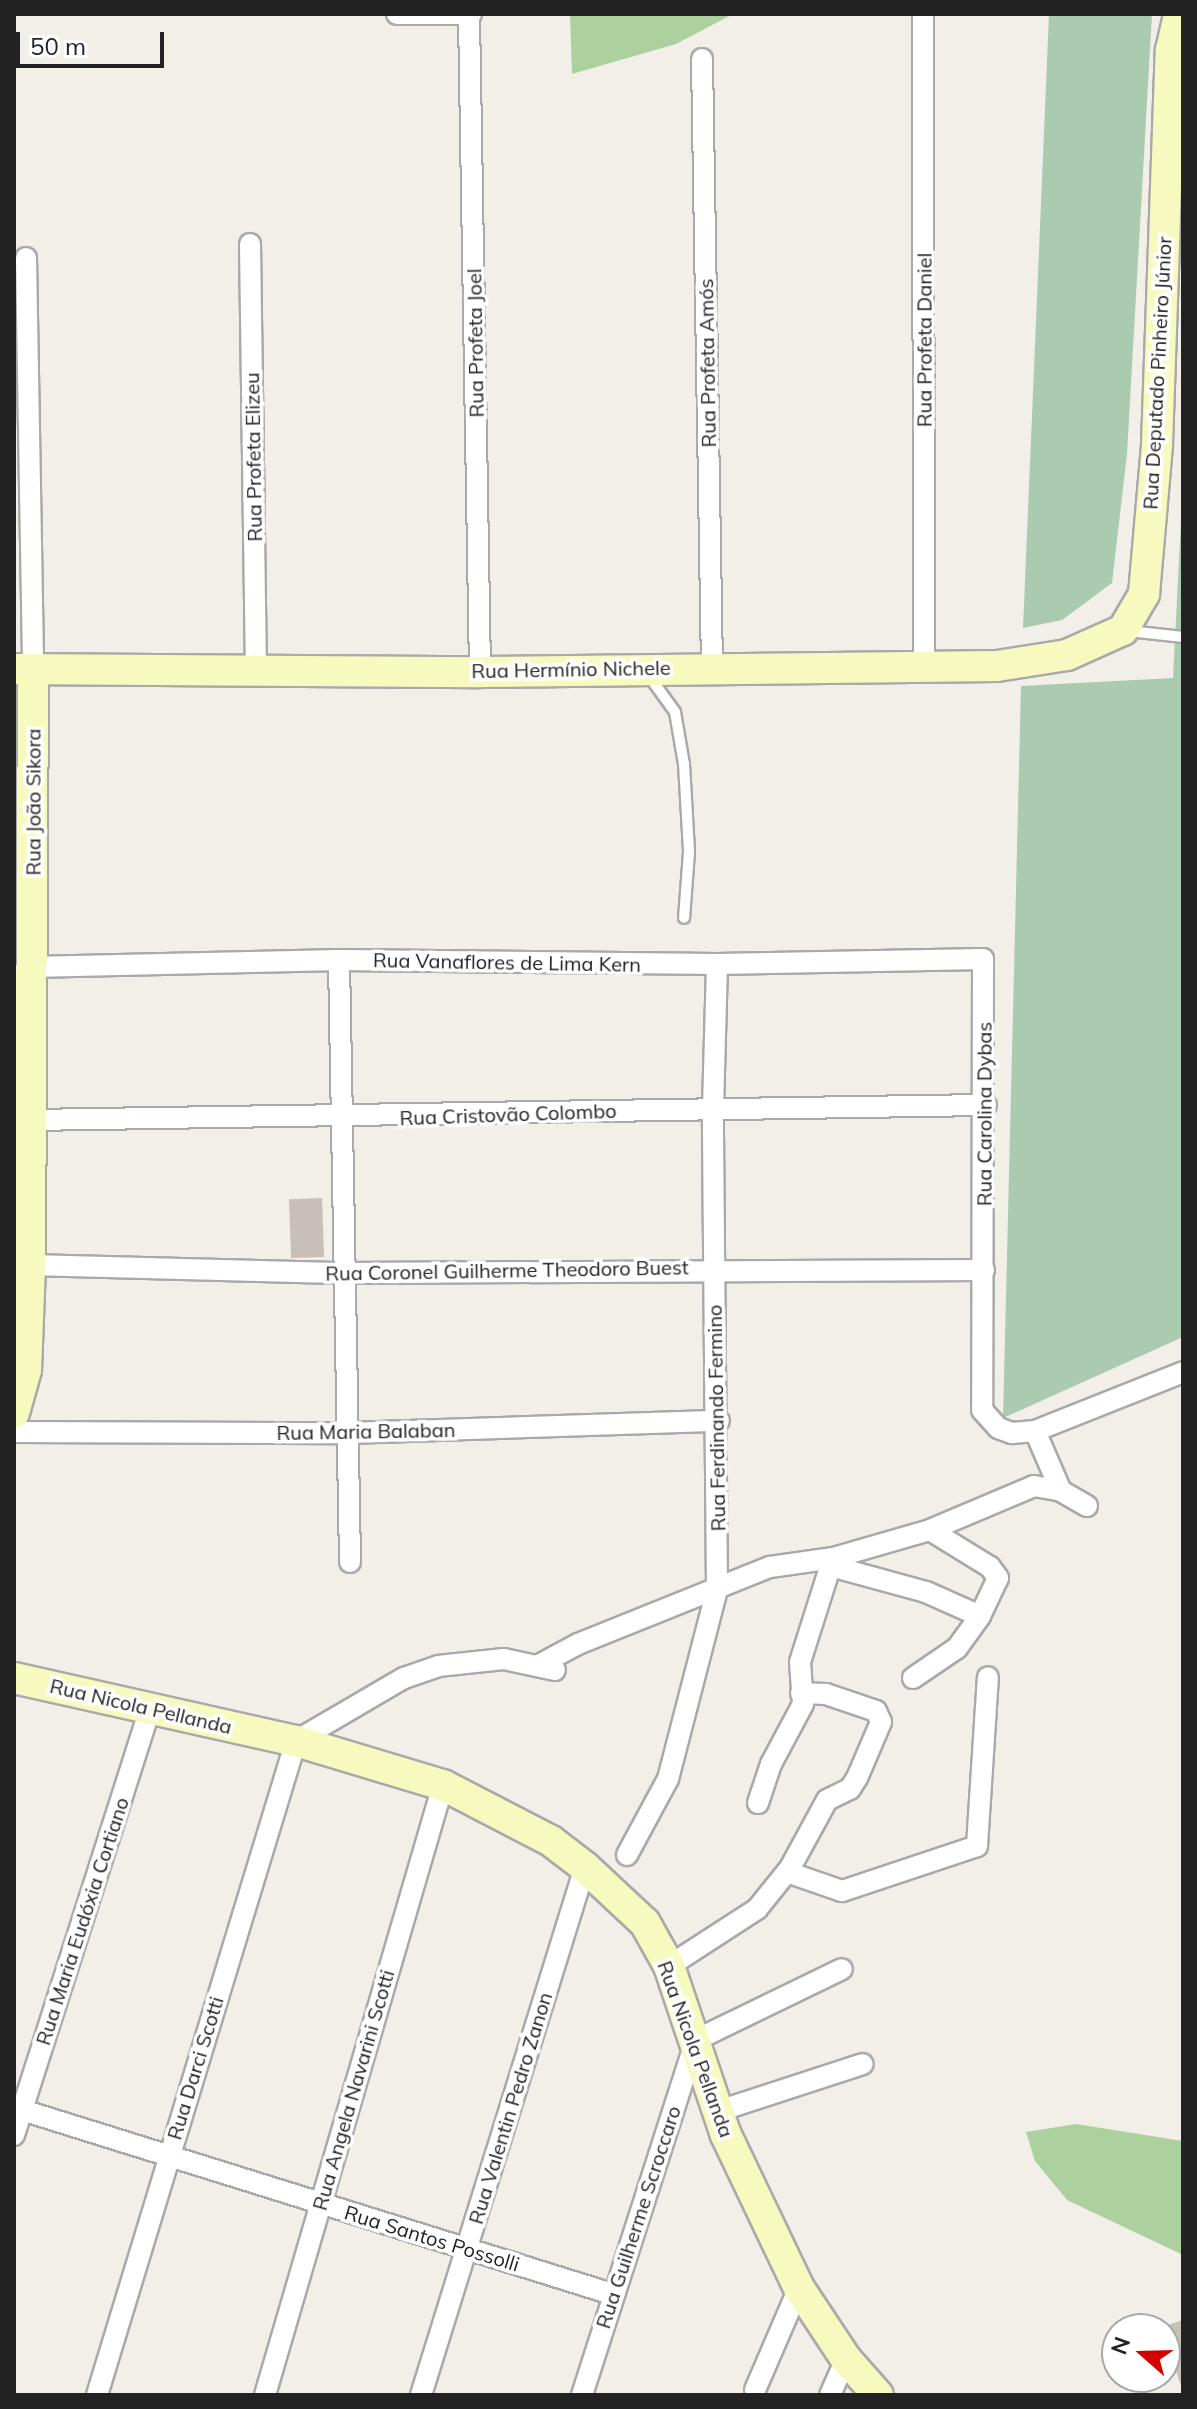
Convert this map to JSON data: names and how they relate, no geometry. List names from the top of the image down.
{
  "streets": {
    "street": [
      "Rua Profeta Daniel",
      "Rua Profeta Joel",
      "Rua Profeta Amós",
      "Rua Deputado Pinheiro Júnior",
      "Rua Profeta Elizeu",
      "Rua Hermínio Nichele",
      "Rua João Sikora",
      "Rua Vanaflores de Lima Kern",
      "Rua Cristovão Colombo",
      "Rua Carolina Dybas",
      "Rua Coronel Guilherme Theodoro Buest",
      "Rua Ferdinando Fermino",
      "Rua Maria Balaban",
      "Rua Nicola Pellanda",
      "Rua Maria Eudóxia Cortiano",
      "Rua Darci Scotti",
      "Rua Angela Navarini Scotti",
      "Rua Valentin Pedro Zanon",
      "Rua Guilherme Scroccaro",
      "Rua Santos Possolli"
    ]
  },
  "crossings": [
    ["Rua Profeta Daniel", "Rua Hermínio Nichele"],
    ["Rua Profeta Joel", "Rua Hermínio Nichele"],
    ["Rua Profeta Amós", "Rua Hermínio Nichele"],
    ["Rua Deputado Pinheiro Júnior", "Rua Hermínio Nichele"],
    ["Rua Profeta Elizeu", "Rua Hermínio Nichele"],
    ["Rua Hermínio Nichele", "Rua João Sikora"],
    ["Rua João Sikora", "Rua Vanaflores de Lima Kern"],
    ["Rua João Sikora", "Rua Cristovão Colombo"],
    ["Rua João Sikora", "Rua Coronel Guilherme Theodoro Buest"],
    ["Rua Vanaflores de Lima Kern", "Rua Carolina Dybas"],
    ["Rua Vanaflores de Lima Kern", "Rua Ferdinando Fermino"],
    ["Rua Cristovão Colombo", "Rua Carolina Dybas"],
    ["Rua Cristovão Colombo", "Rua Ferdinando Fermino"],
    ["Rua Carolina Dybas", "Rua Coronel Guilherme Theodoro Buest"],
    ["Rua Coronel Guilherme Theodoro Buest", "Rua Ferdinando Fermino"],
    ["Rua Ferdinando Fermino", "Rua Maria Balaban"],
    ["Rua Nicola Pellanda", "Rua Maria Eudóxia Cortiano"],
    ["Rua Nicola Pellanda", "Rua Darci Scotti"],
    ["Rua Nicola Pellanda", "Rua Angela Navarini Scotti"],
    ["Rua Nicola Pellanda", "Rua Valentin Pedro Zanon"],
    ["Rua Nicola Pellanda", "Rua Guilherme Scroccaro"],
    ["Rua Maria Eudóxia Cortiano", "Rua Santos Possolli"],
    ["Rua Darci Scotti", "Rua Santos Possolli"],
    ["Rua Angela Navarini Scotti", "Rua Santos Possolli"],
    ["Rua Valentin Pedro Zanon", "Rua Santos Possolli"],
    ["Rua Guilherme Scroccaro", "Rua Santos Possolli"]
  ],
  "scale_bar": "50 m",
  "north": "left"
}
